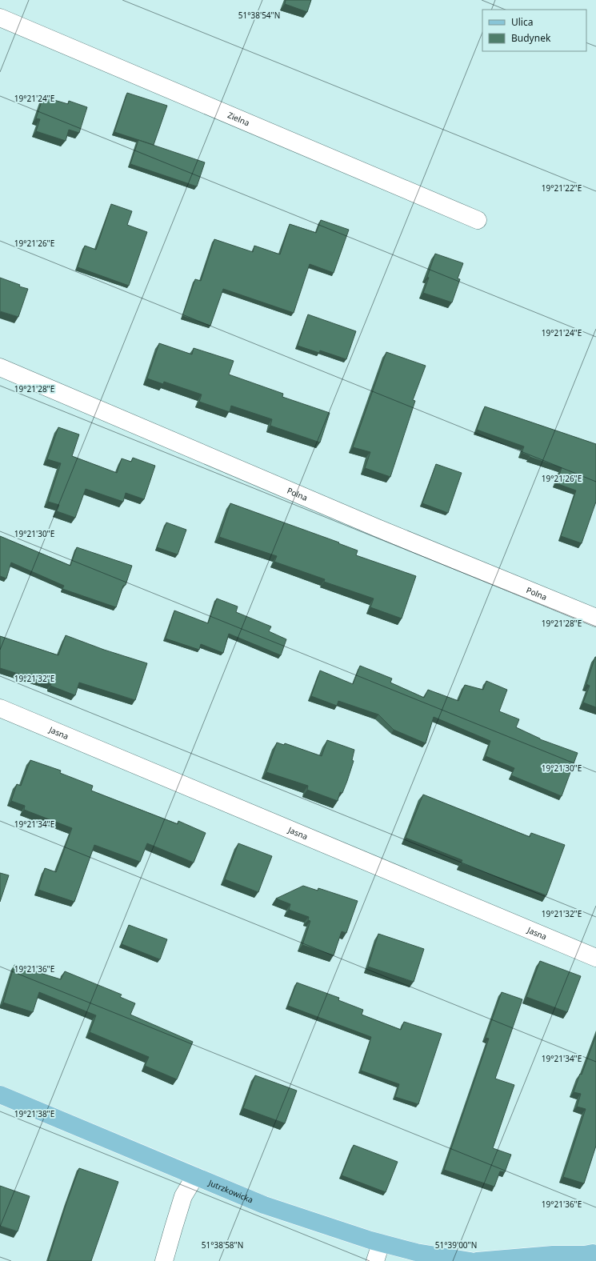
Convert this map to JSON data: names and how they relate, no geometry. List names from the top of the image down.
{
  "streets": {
    "main road": ["Jutrzkowicka"],
    "street": ["Zielna", "Polna", "Jasna"]
  },
  "legend": ["Ulica", "Budynek"],
  "coordinates": [
    "51°38'54\"N",
    "19°21'24\"E",
    "19°21'22\"E",
    "19°21'26\"E",
    "19°21'28\"E",
    "19°21'30\"E",
    "19°21'32\"E",
    "19°21'34\"E",
    "19°21'36\"E",
    "19°21'38\"E",
    "51°38'58\"N",
    "51°39'00\"N"
  ]
}
